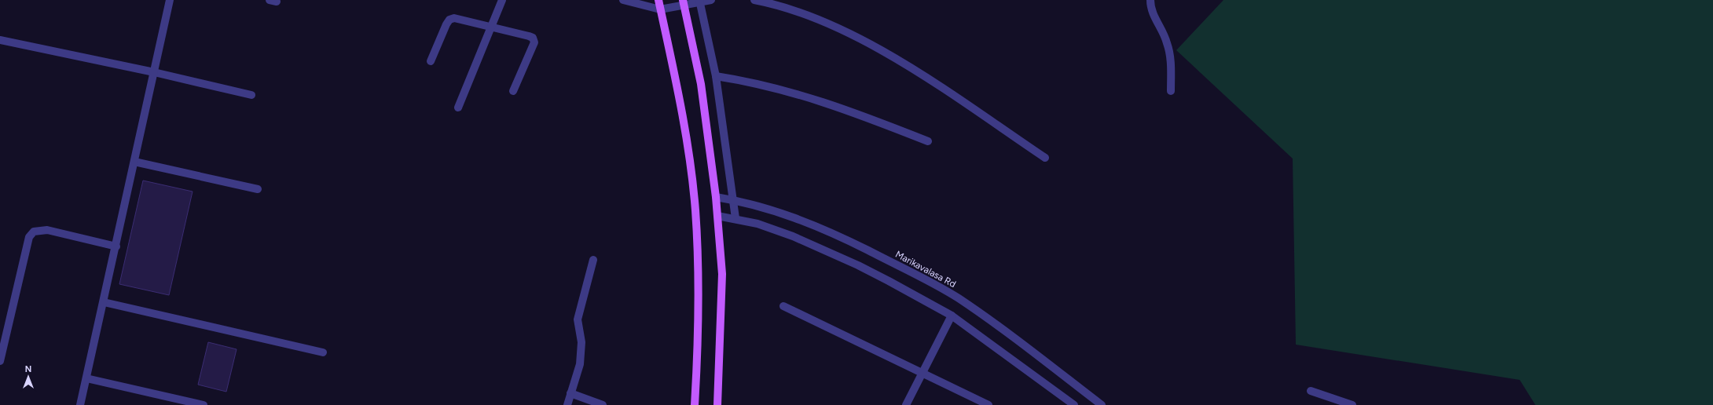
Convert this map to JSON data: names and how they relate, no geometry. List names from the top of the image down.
{
  "streets": {
    "street": ["Marikavalasa Rd"]
  },
  "north": "top"
}
